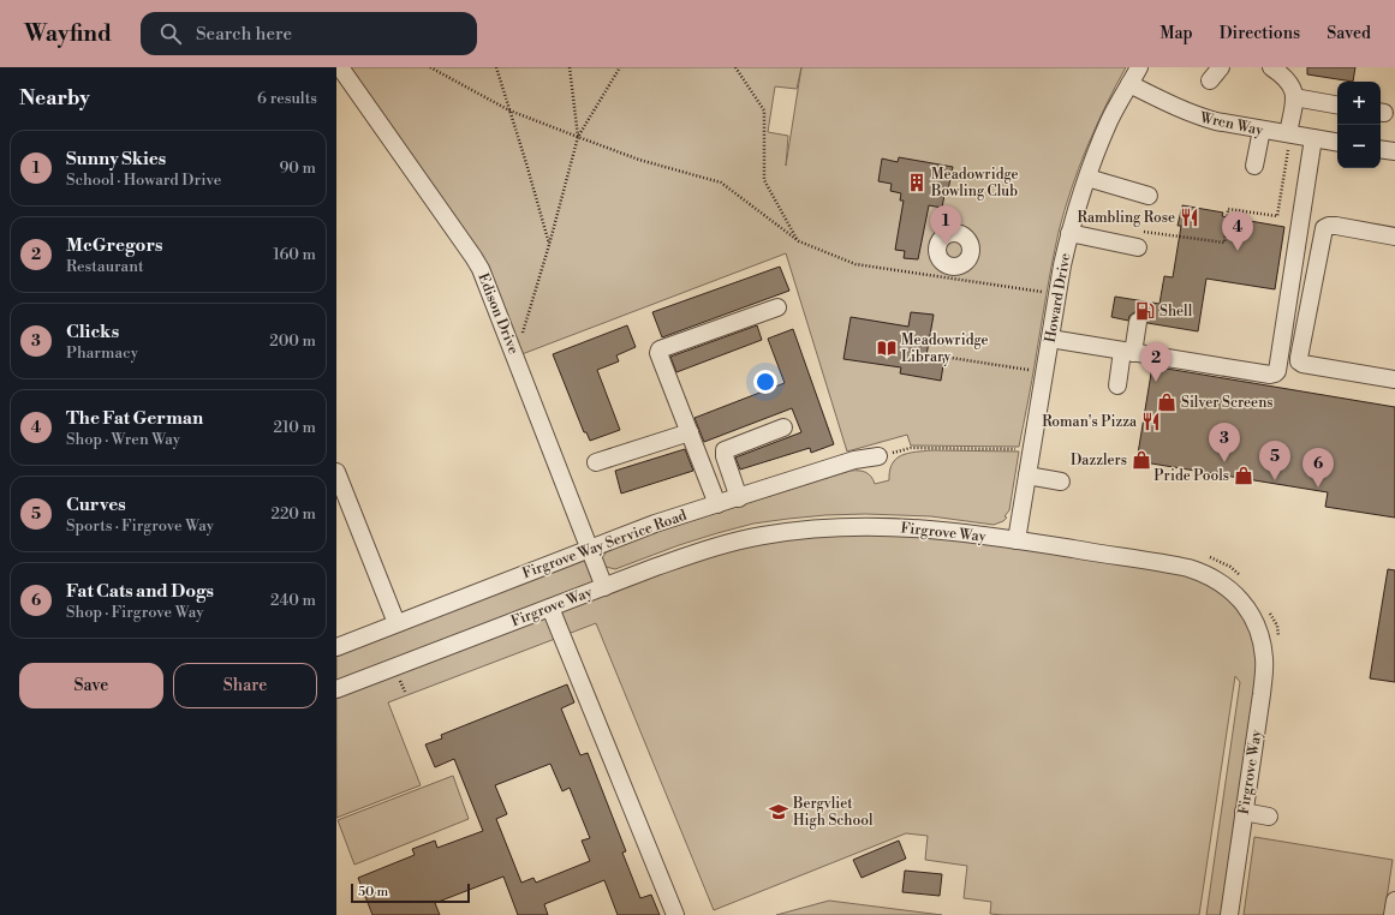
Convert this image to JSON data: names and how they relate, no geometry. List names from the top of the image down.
{
  "streets": {
    "street": [
      "Wren Way",
      "Howard Drive",
      "Edison Drive",
      "Firgrove Way",
      "Firgrove Way Service Road"
    ]
  },
  "crossings": [
    ["Wren Way", "Howard Drive"],
    ["Howard Drive", "Firgrove Way"],
    ["Edison Drive", "Firgrove Way"],
    ["Edison Drive", "Firgrove Way Service Road"]
  ],
  "places": {
    "building": ["Meadowridge Bowling Club"],
    "restaurant": ["Rambling Rose", "Roman's Pizza"],
    "fuel station": ["Shell"],
    "library": ["Meadowridge Library"],
    "shop": ["Silver Screens", "Dazzlers", "Pride Pools"],
    "school or university": ["Bergvliet High School"]
  },
  "scale_bar": "50 m",
  "page": {
    "header": "Wayfind",
    "search": "Search here",
    "nav": ["Map", "Directions", "Saved"],
    "heading": ["Nearby", "6 results"],
    "map_buttons": ["+", "−"],
    "list": [
      {
        "mark": "1",
        "name": "Sunny Skies",
        "note": "School · Howard Drive",
        "value": "90 m"
      },
      {
        "mark": "2",
        "name": "McGregors",
        "note": "Restaurant",
        "value": "160 m"
      },
      {
        "mark": "3",
        "name": "Clicks",
        "note": "Pharmacy",
        "value": "200 m"
      },
      {
        "mark": "4",
        "name": "The Fat German",
        "note": "Shop · Wren Way",
        "value": "210 m"
      },
      {
        "mark": "5",
        "name": "Curves",
        "note": "Sports · Firgrove Way",
        "value": "220 m"
      },
      {
        "mark": "6",
        "name": "Fat Cats and Dogs",
        "note": "Shop · Firgrove Way",
        "value": "240 m"
      }
    ],
    "pins": [
      "1",
      "4",
      "2",
      "3",
      "5",
      "6"
    ],
    "buttons": ["Save", "Share"],
    "scale": "50 m"
  }
}
